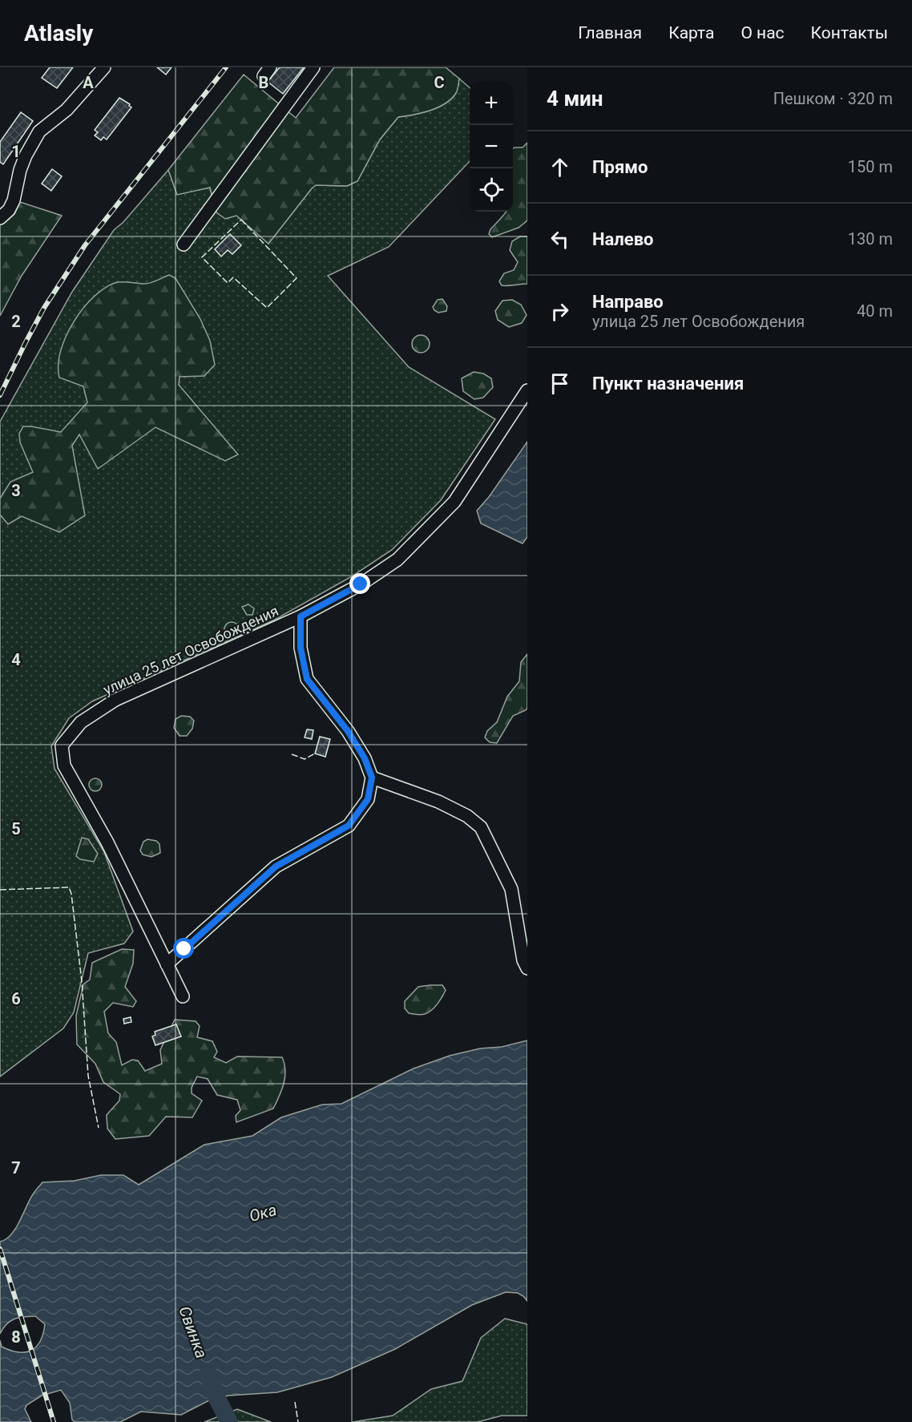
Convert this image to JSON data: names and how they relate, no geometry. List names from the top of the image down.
{
  "streets": {
    "street": ["улица 25 лет Освобождения"]
  },
  "water": ["Ока", "Свинка"],
  "page": {
    "header": "Atlasly",
    "nav": [
      "Главная",
      "Карта",
      "О нас",
      "Контакты"
    ],
    "heading": ["4 мин", "Пешком · 320 m"],
    "map_buttons": ["+", "−"],
    "list": [
      ["Прямо", "150 m"],
      ["Налево", "130 m"],
      ["Направо", "улица 25 лет Освобождения", "40 m"],
      "Пункт назначения"
    ]
  },
  "grid": {
    "columns": ["A", "B", "C"],
    "rows": [
      "1",
      "2",
      "3",
      "4",
      "5",
      "6",
      "7",
      "8"
    ]
  }
}
